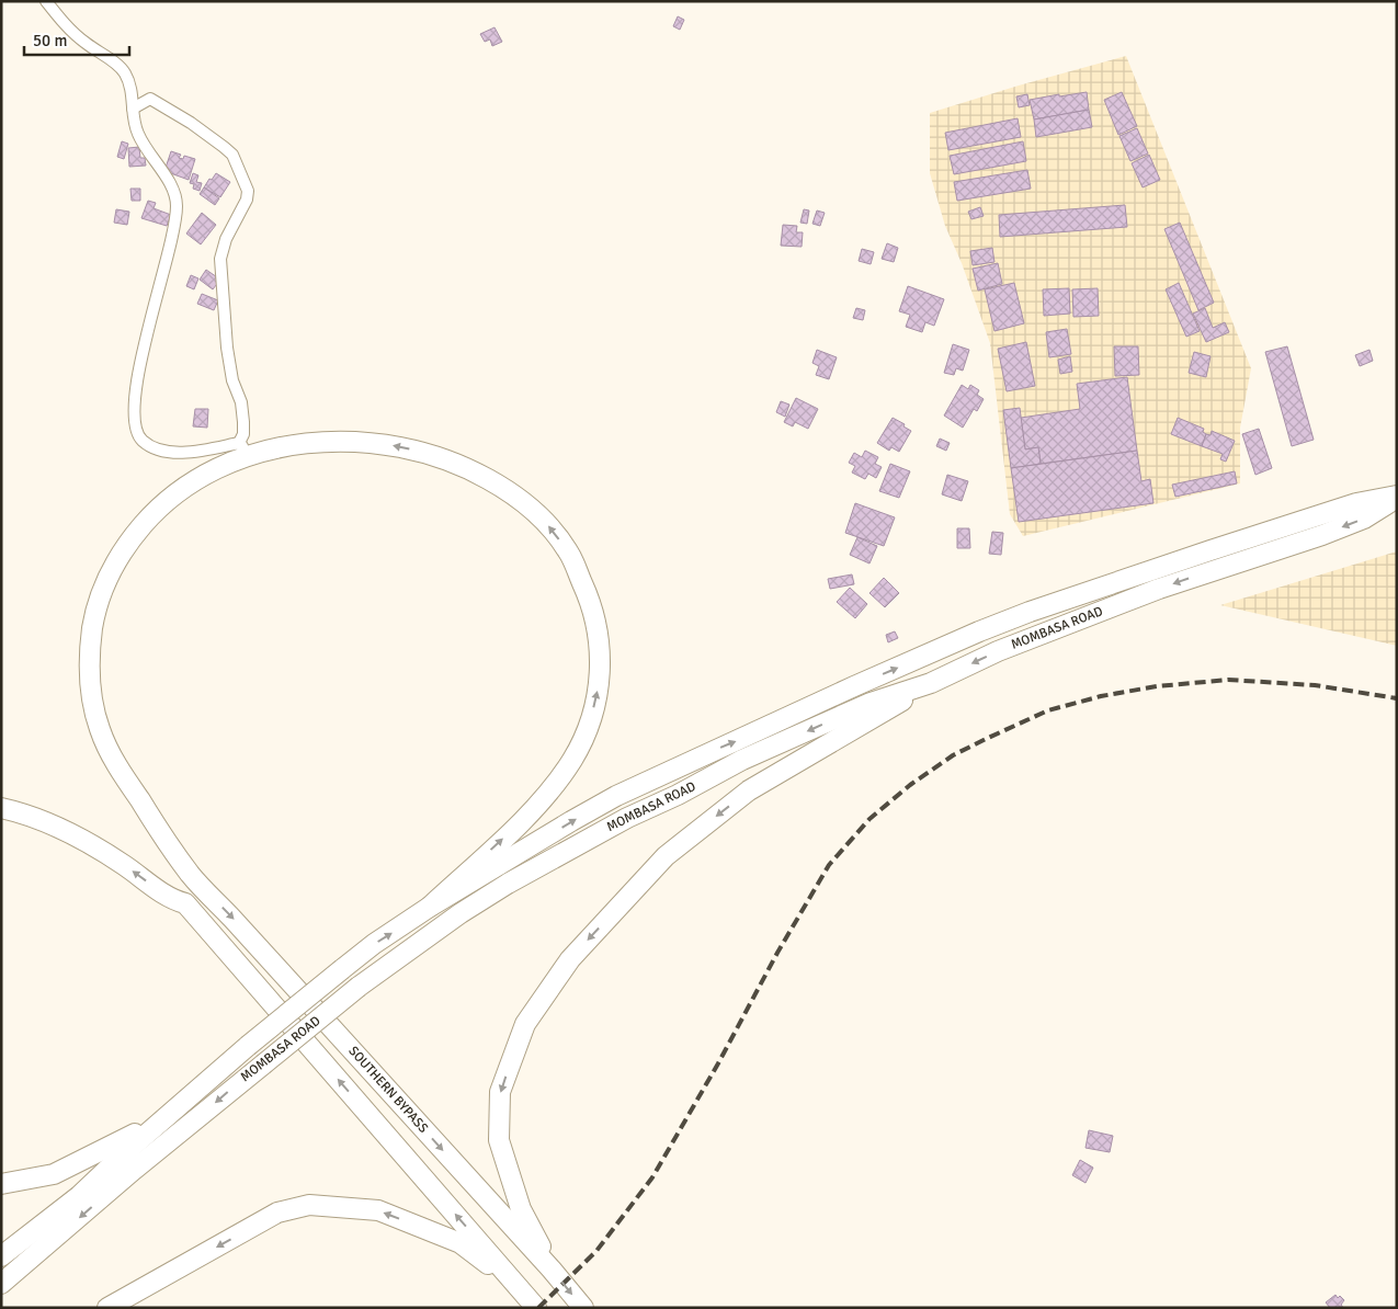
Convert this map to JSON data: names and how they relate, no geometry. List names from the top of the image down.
{
  "streets": {
    "highway": ["MOMBASA ROAD", "SOUTHERN BYPASS"]
  },
  "crossings": [
    ["MOMBASA ROAD", "SOUTHERN BYPASS"]
  ],
  "scale_bar": "50 m"
}
